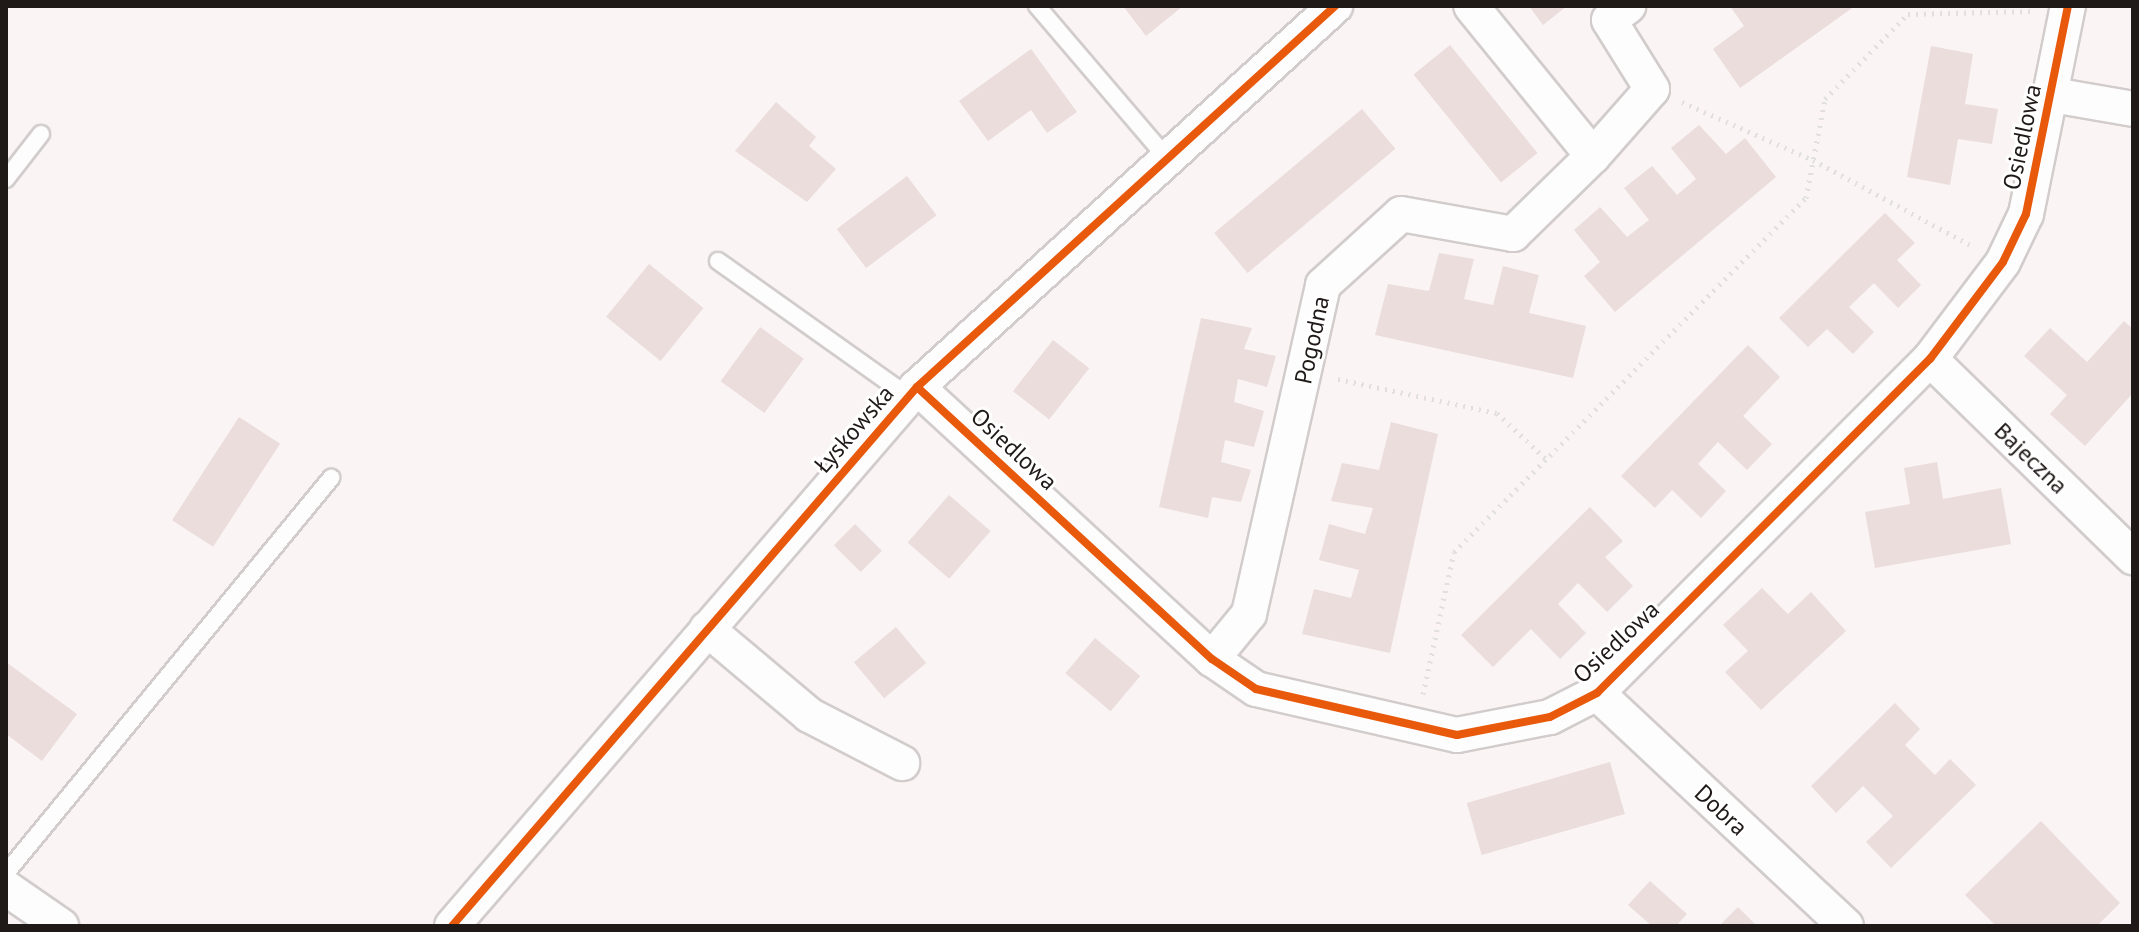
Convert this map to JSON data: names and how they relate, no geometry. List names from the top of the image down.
{
  "streets": {
    "street": [
      "Osiedlowa",
      "Pogodna",
      "Łyskowska",
      "Bajeczna",
      "Dobra"
    ]
  },
  "crossings": [
    ["Osiedlowa", "Pogodna"],
    ["Osiedlowa", "Łyskowska"],
    ["Osiedlowa", "Bajeczna"],
    ["Osiedlowa", "Dobra"]
  ]
}
